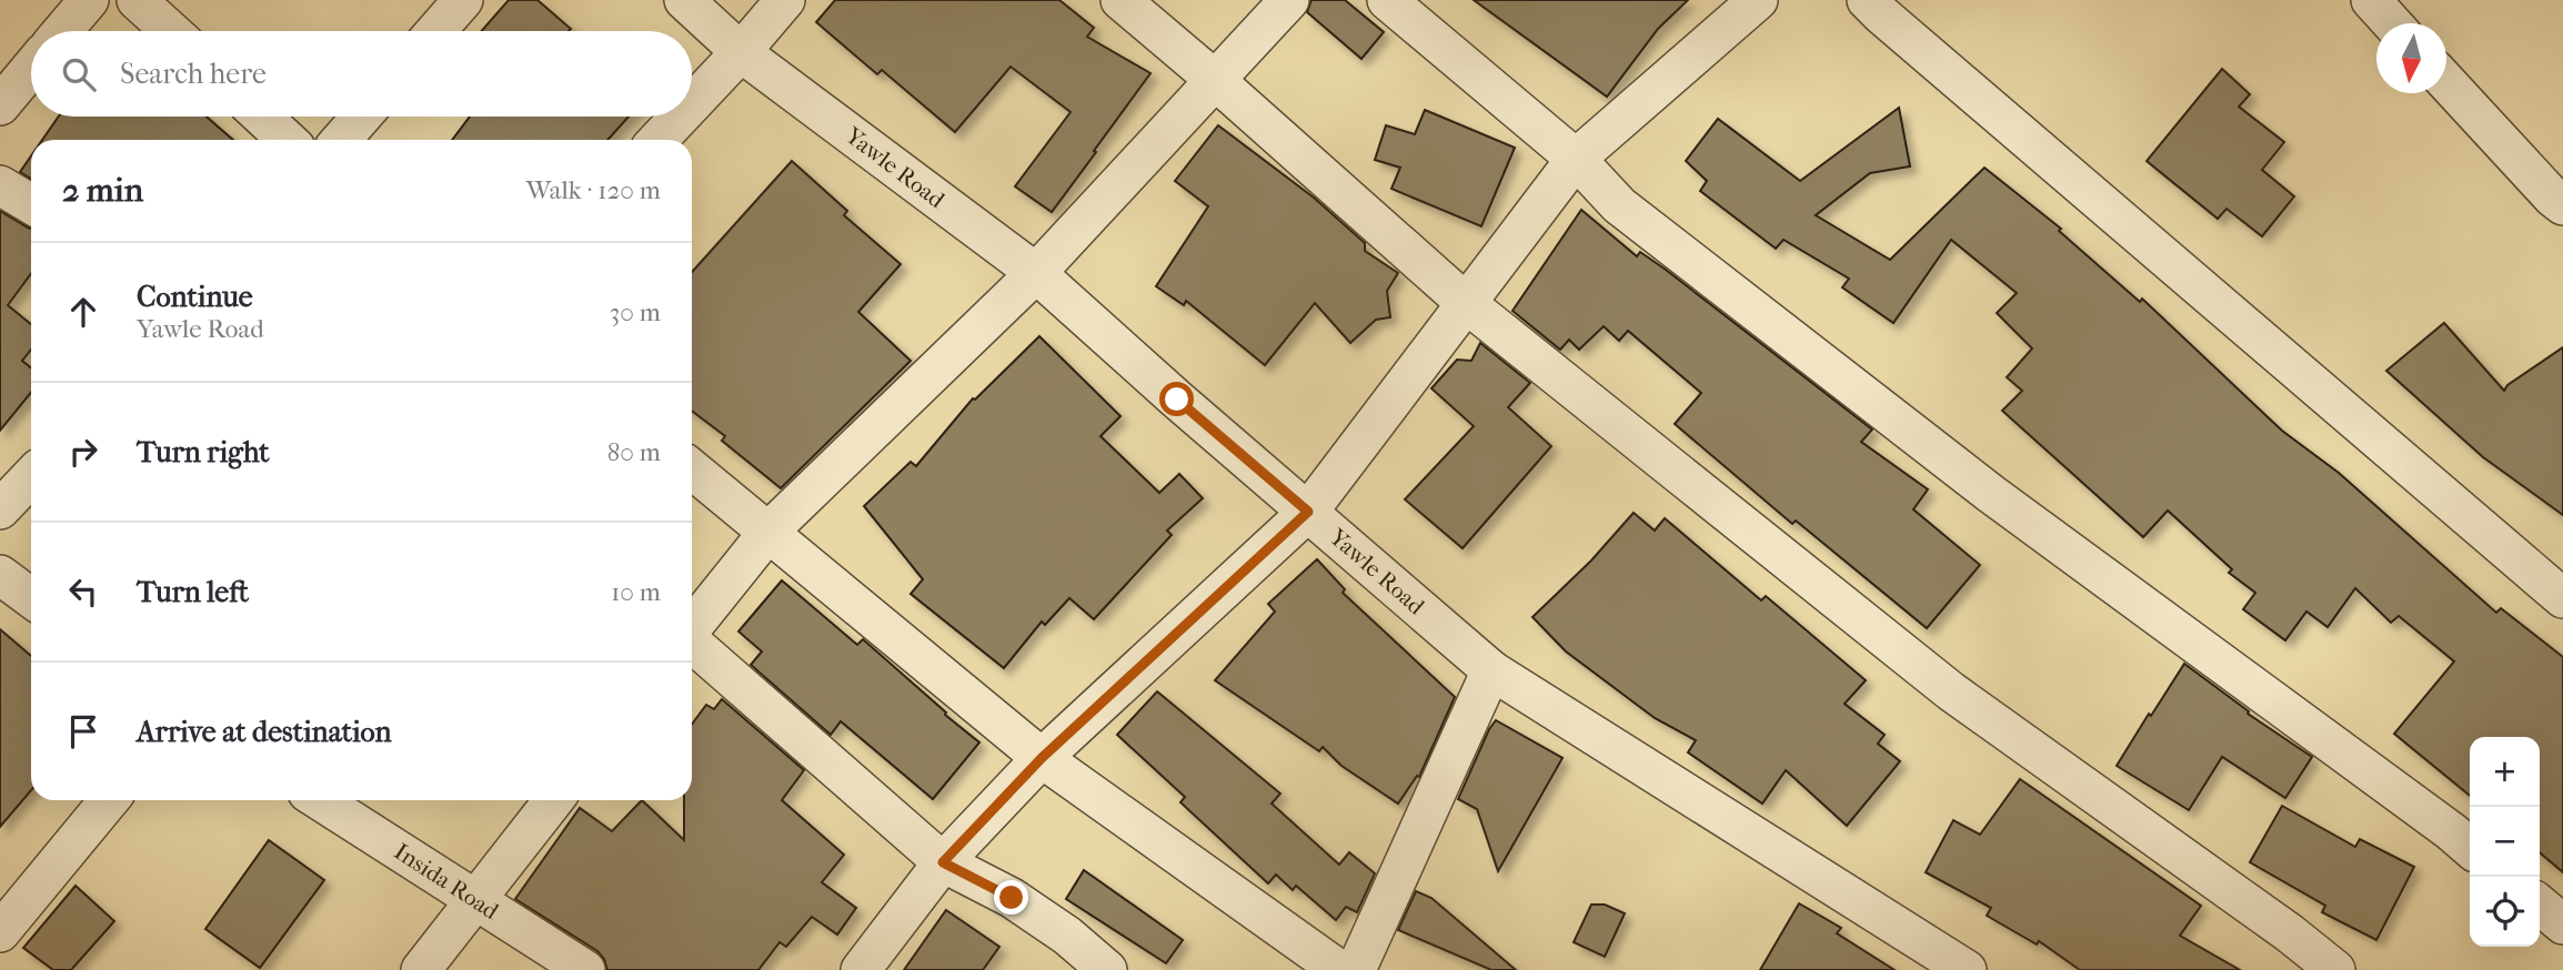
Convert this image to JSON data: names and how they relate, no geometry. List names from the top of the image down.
{
  "streets": {
    "street": ["Yawle Road", "Insida Road"]
  },
  "north": "bottom",
  "page": {
    "search": "Search here",
    "heading": ["2 min", "Walk · 120 m"],
    "list": [
      ["Continue", "Yawle Road", "30 m"],
      ["Turn right", "80 m"],
      ["Turn left", "10 m"],
      "Arrive at destination"
    ],
    "map_buttons": ["+", "−"]
  }
}
